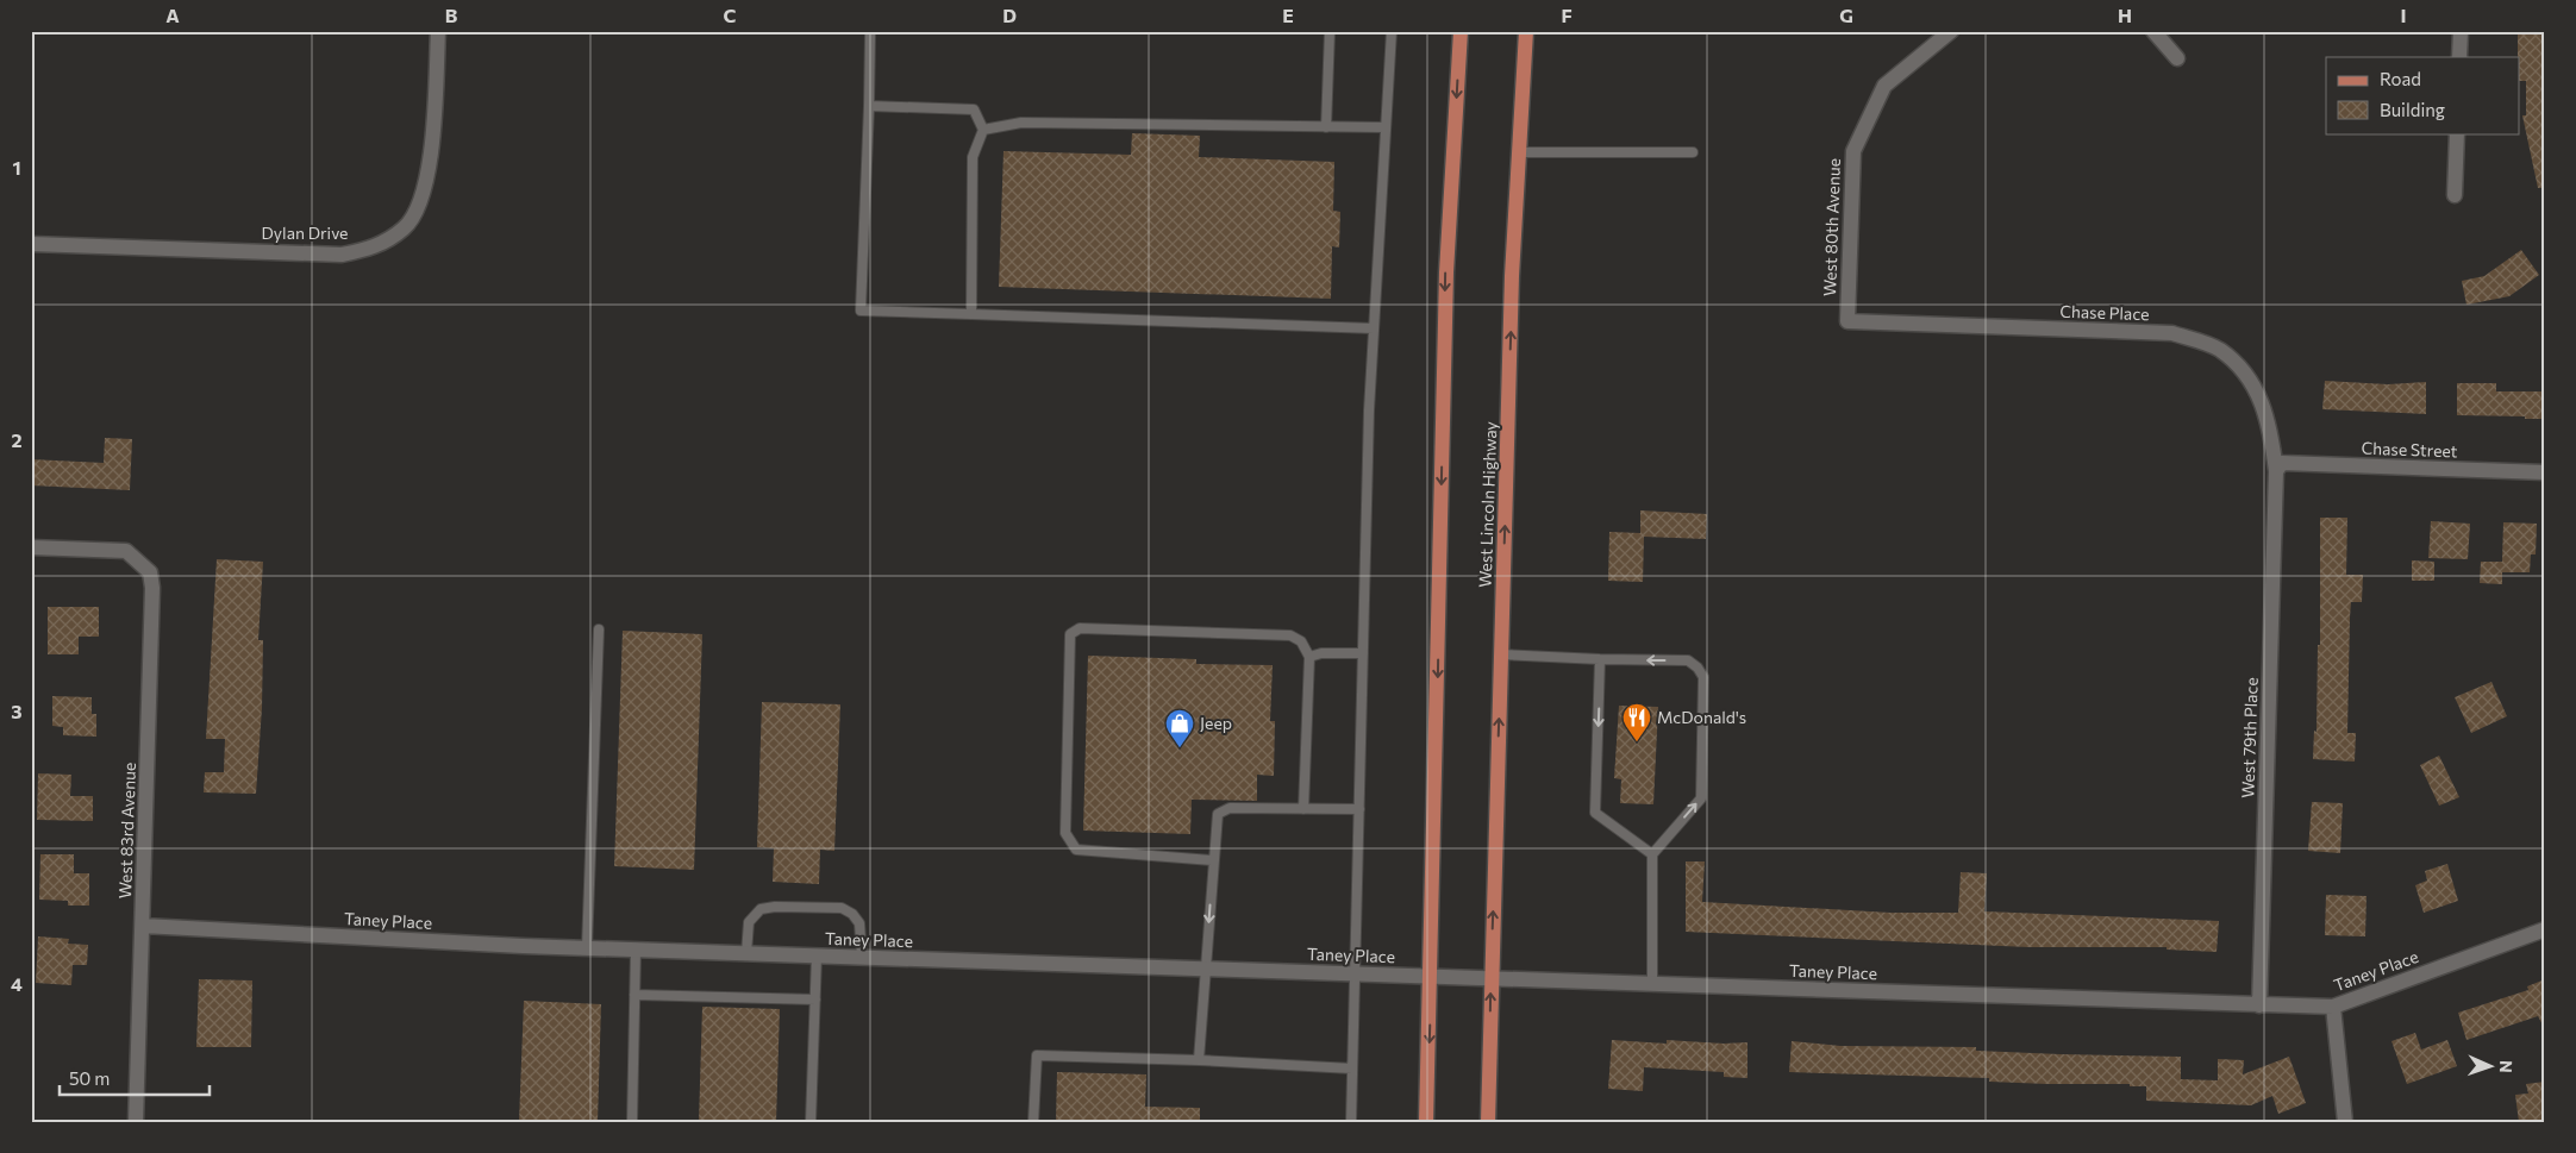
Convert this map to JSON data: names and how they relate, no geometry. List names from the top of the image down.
{
  "streets": {
    "main road": ["West Lincoln Highway"],
    "street": [
      "West 80th Avenue",
      "Dylan Drive",
      "Chase Place",
      "Chase Street",
      "West 79th Place",
      "West 83rd Avenue",
      "Taney Place"
    ]
  },
  "crossings": [
    ["West 80th Avenue", "Chase Place"],
    ["Chase Place", "Chase Street"],
    ["Chase Place", "West 79th Place"],
    ["Chase Street", "West 79th Place"],
    ["West Lincoln Highway", "Taney Place"],
    ["West 79th Place", "Taney Place"],
    ["West 83rd Avenue", "Taney Place"]
  ],
  "places": {
    "restaurant": ["McDonald's"],
    "shop": ["Jeep"]
  },
  "legend": ["Road", "Building"],
  "scale_bar": "50 m",
  "north": "right",
  "grid": {
    "columns": [
      "A",
      "B",
      "C",
      "D",
      "E",
      "F",
      "G",
      "H",
      "I"
    ],
    "rows": [
      "1",
      "2",
      "3",
      "4"
    ]
  }
}
